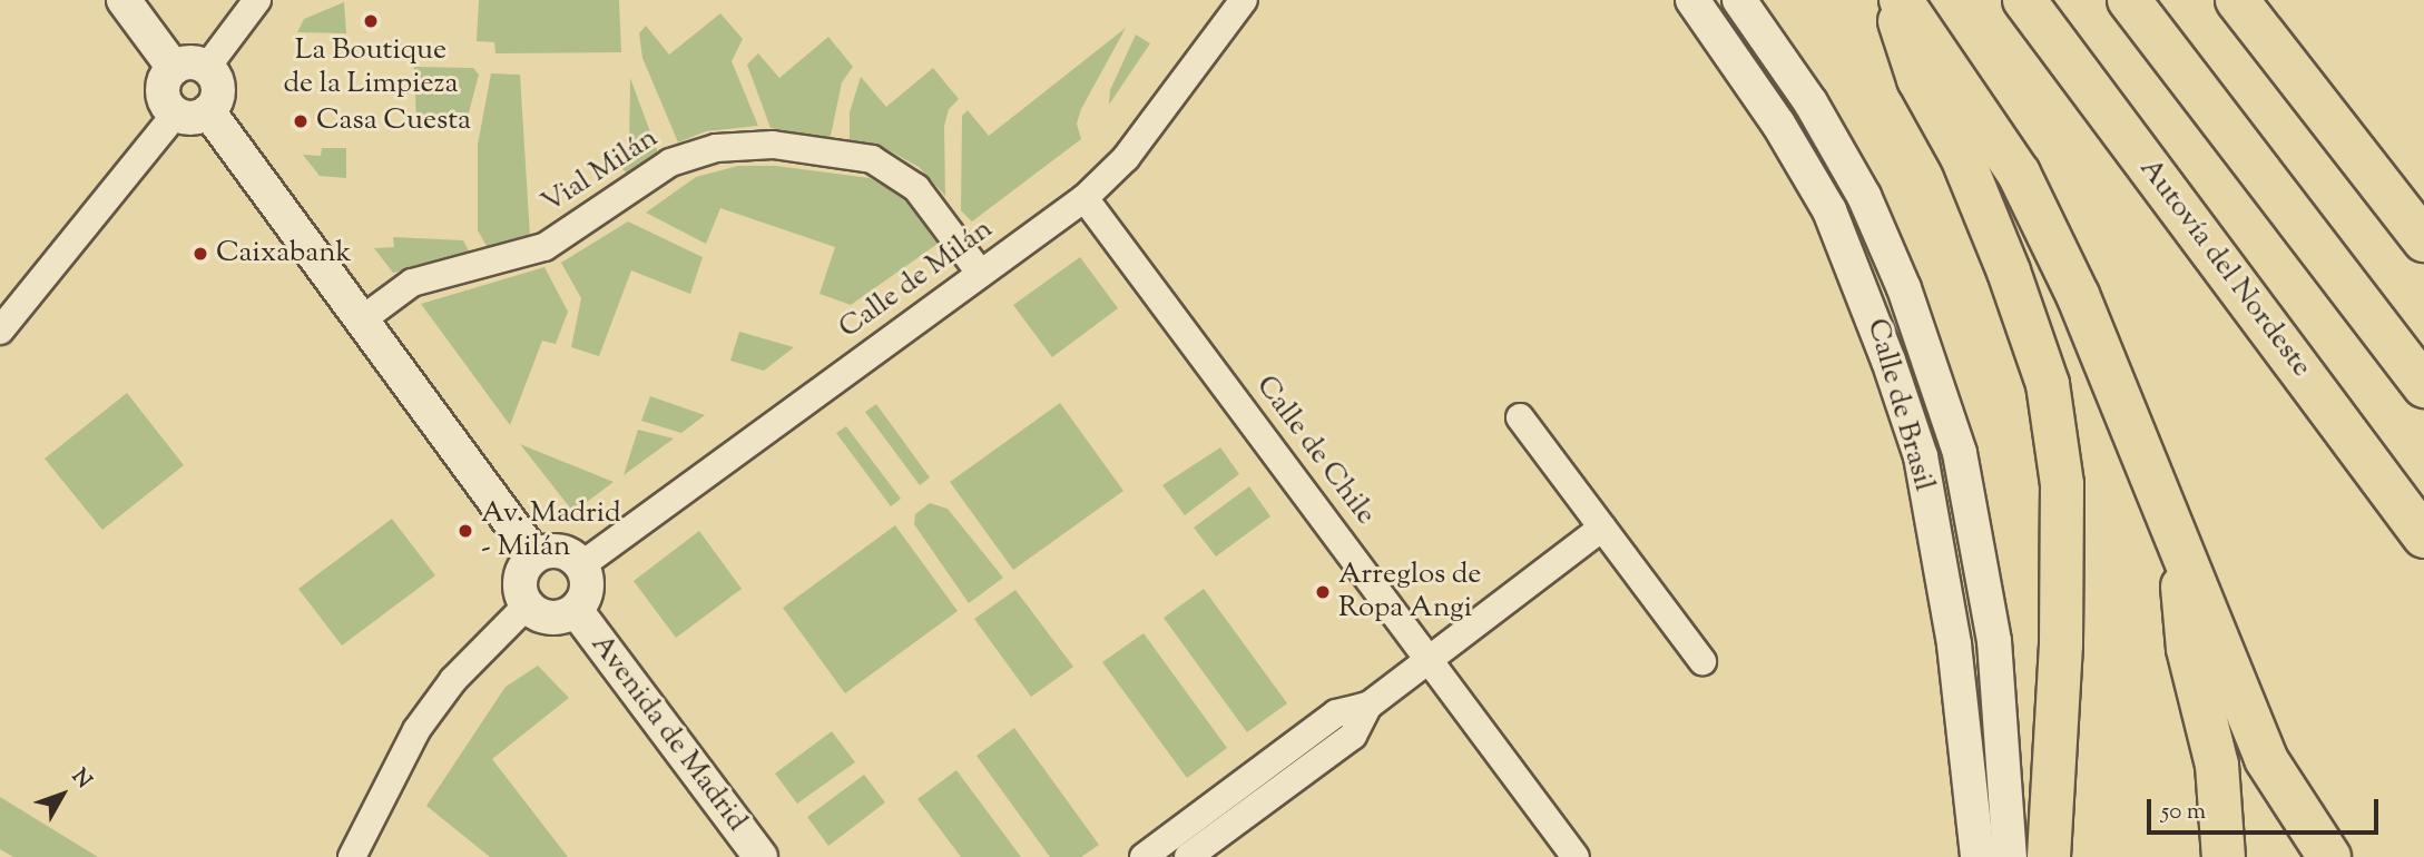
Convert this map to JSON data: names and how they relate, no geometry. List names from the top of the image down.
{
  "streets": {
    "highway": ["Autovía del Nordeste"],
    "street": [
      "Vial Milán",
      "Calle de Milán",
      "Calle de Brasil",
      "Calle de Chile",
      "Avenida de Madrid"
    ]
  },
  "crossings": [
    ["Vial Milán", "Calle de Milán"],
    ["Calle de Milán", "Calle de Chile"],
    ["Calle de Milán", "Avenida de Madrid"]
  ],
  "places": [
    "La Boutique de la Limpieza",
    "Casa Cuesta",
    "Caixabank",
    "Av. Madrid - Milán",
    "Arreglos de Ropa Angi"
  ],
  "scale_bar": "50 m",
  "north": "top right"
}
